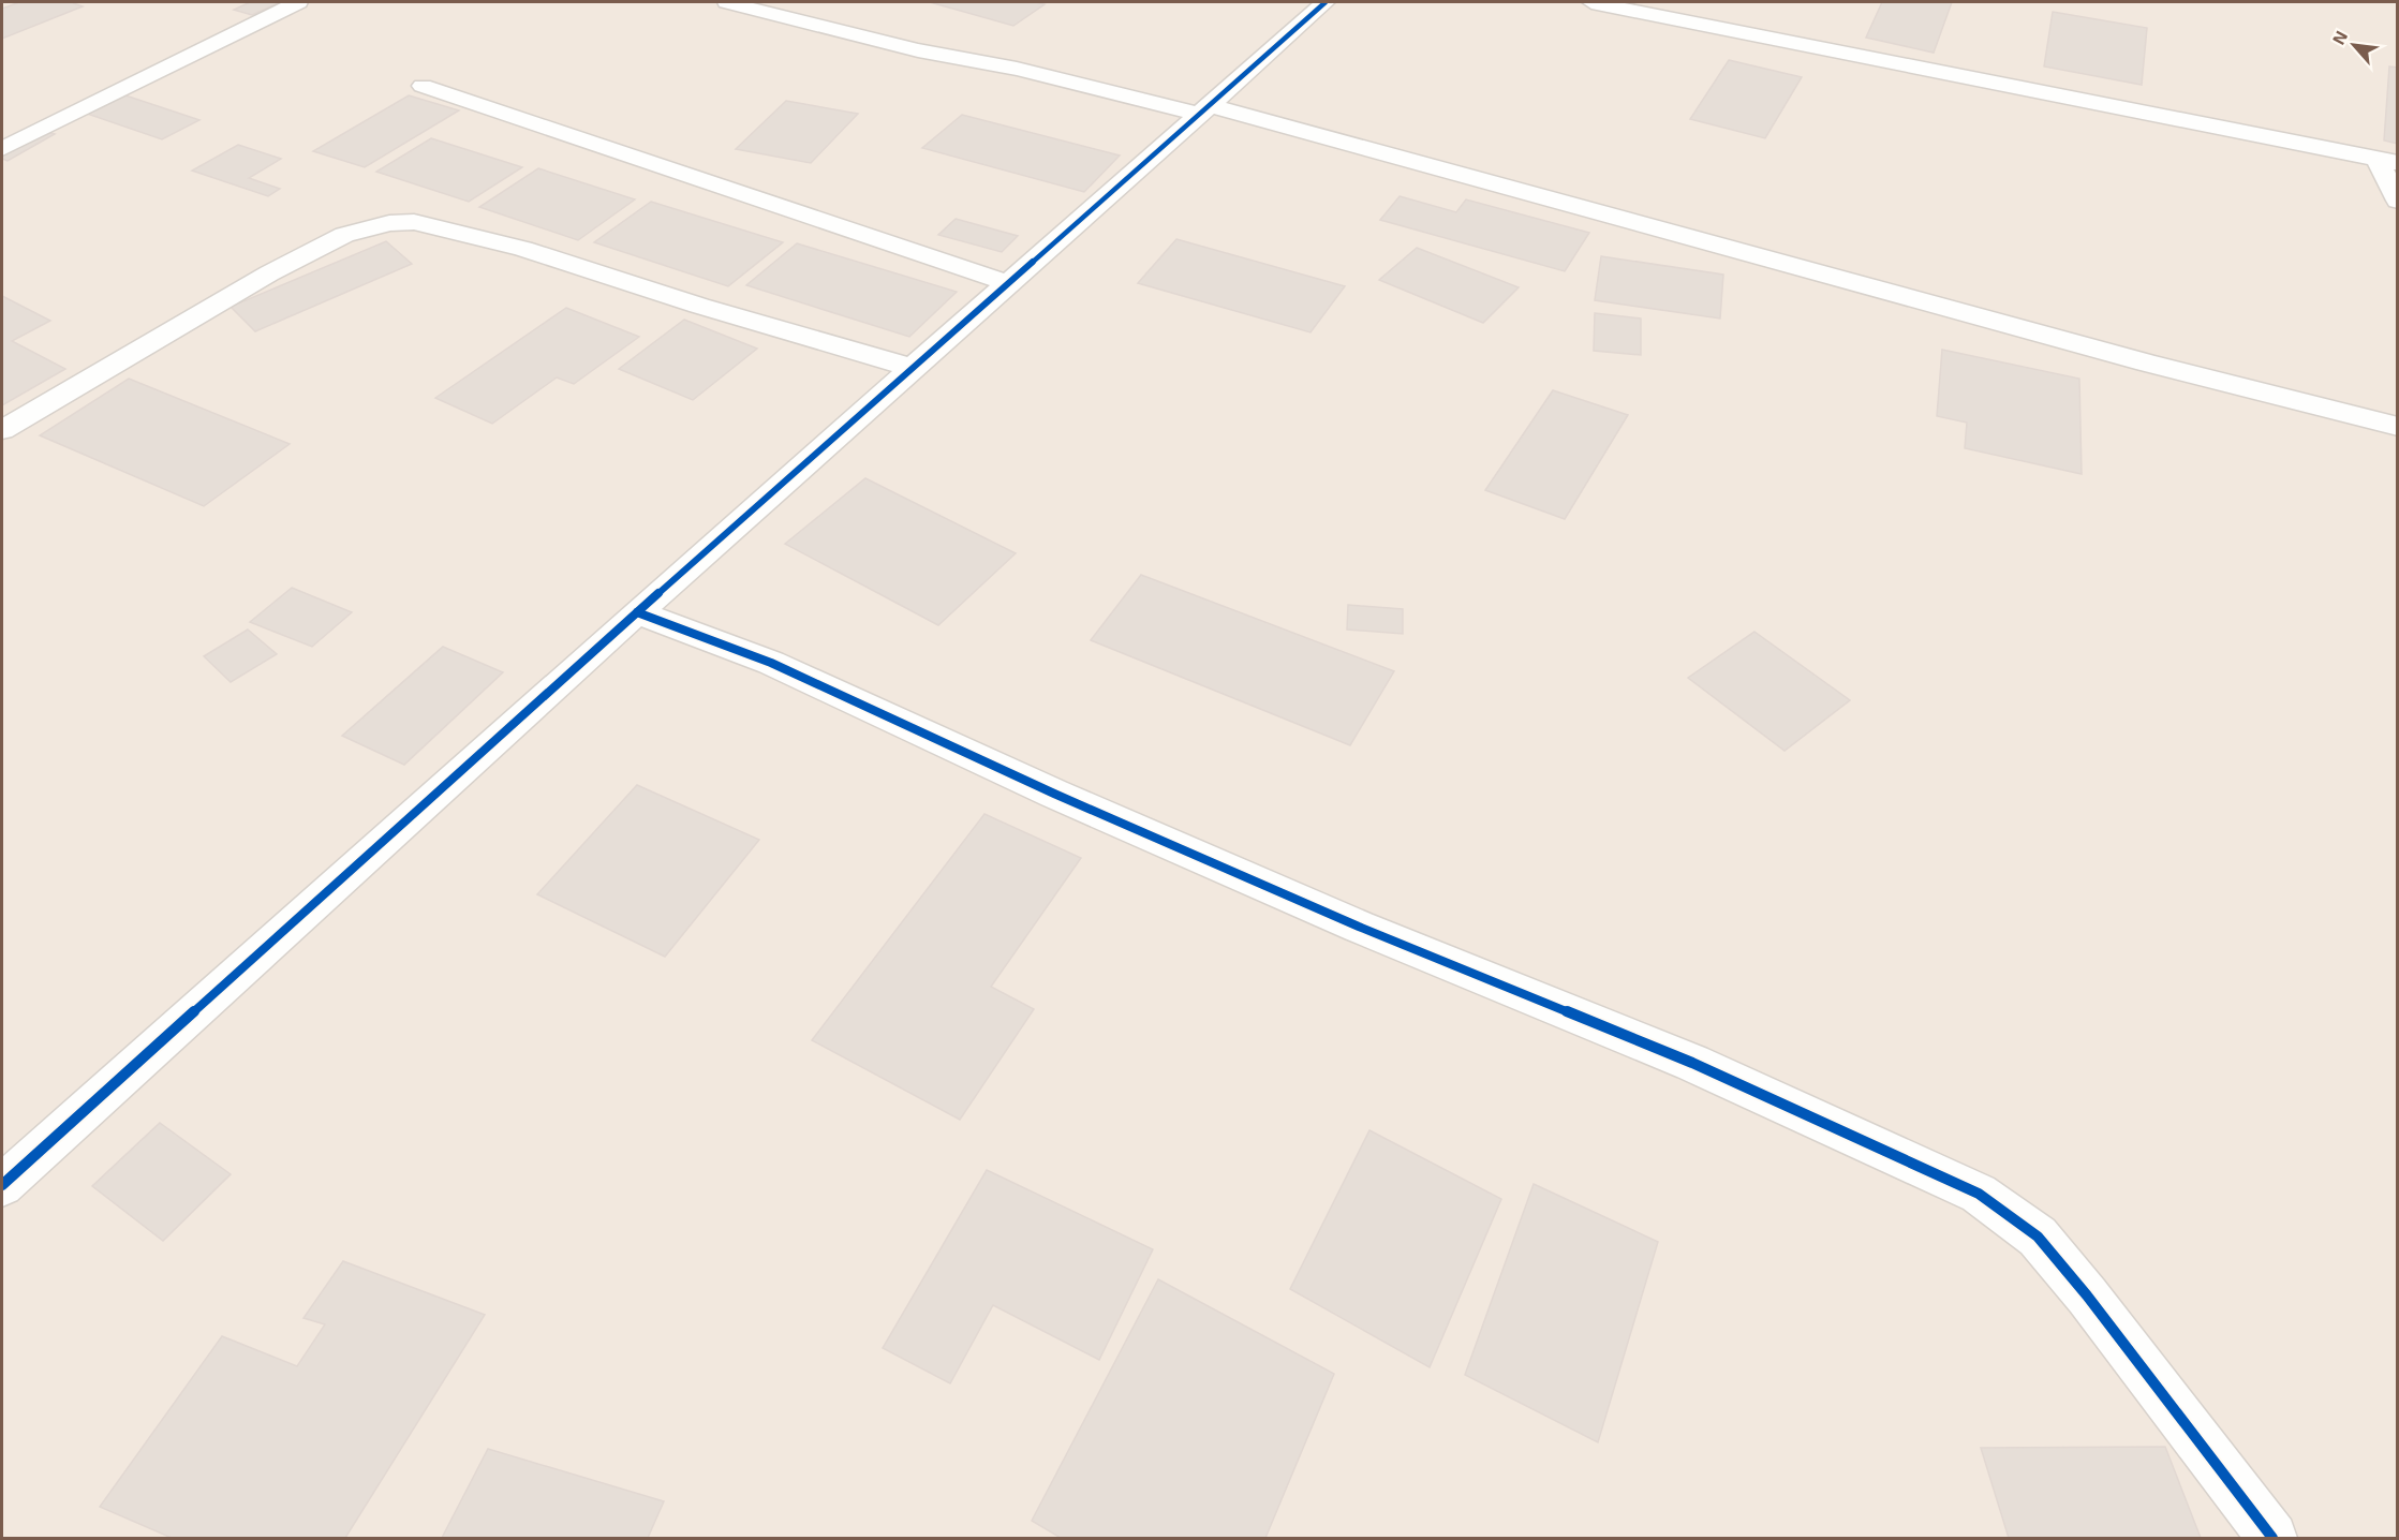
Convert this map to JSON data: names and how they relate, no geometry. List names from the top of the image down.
{
  "north": "top left"
}
